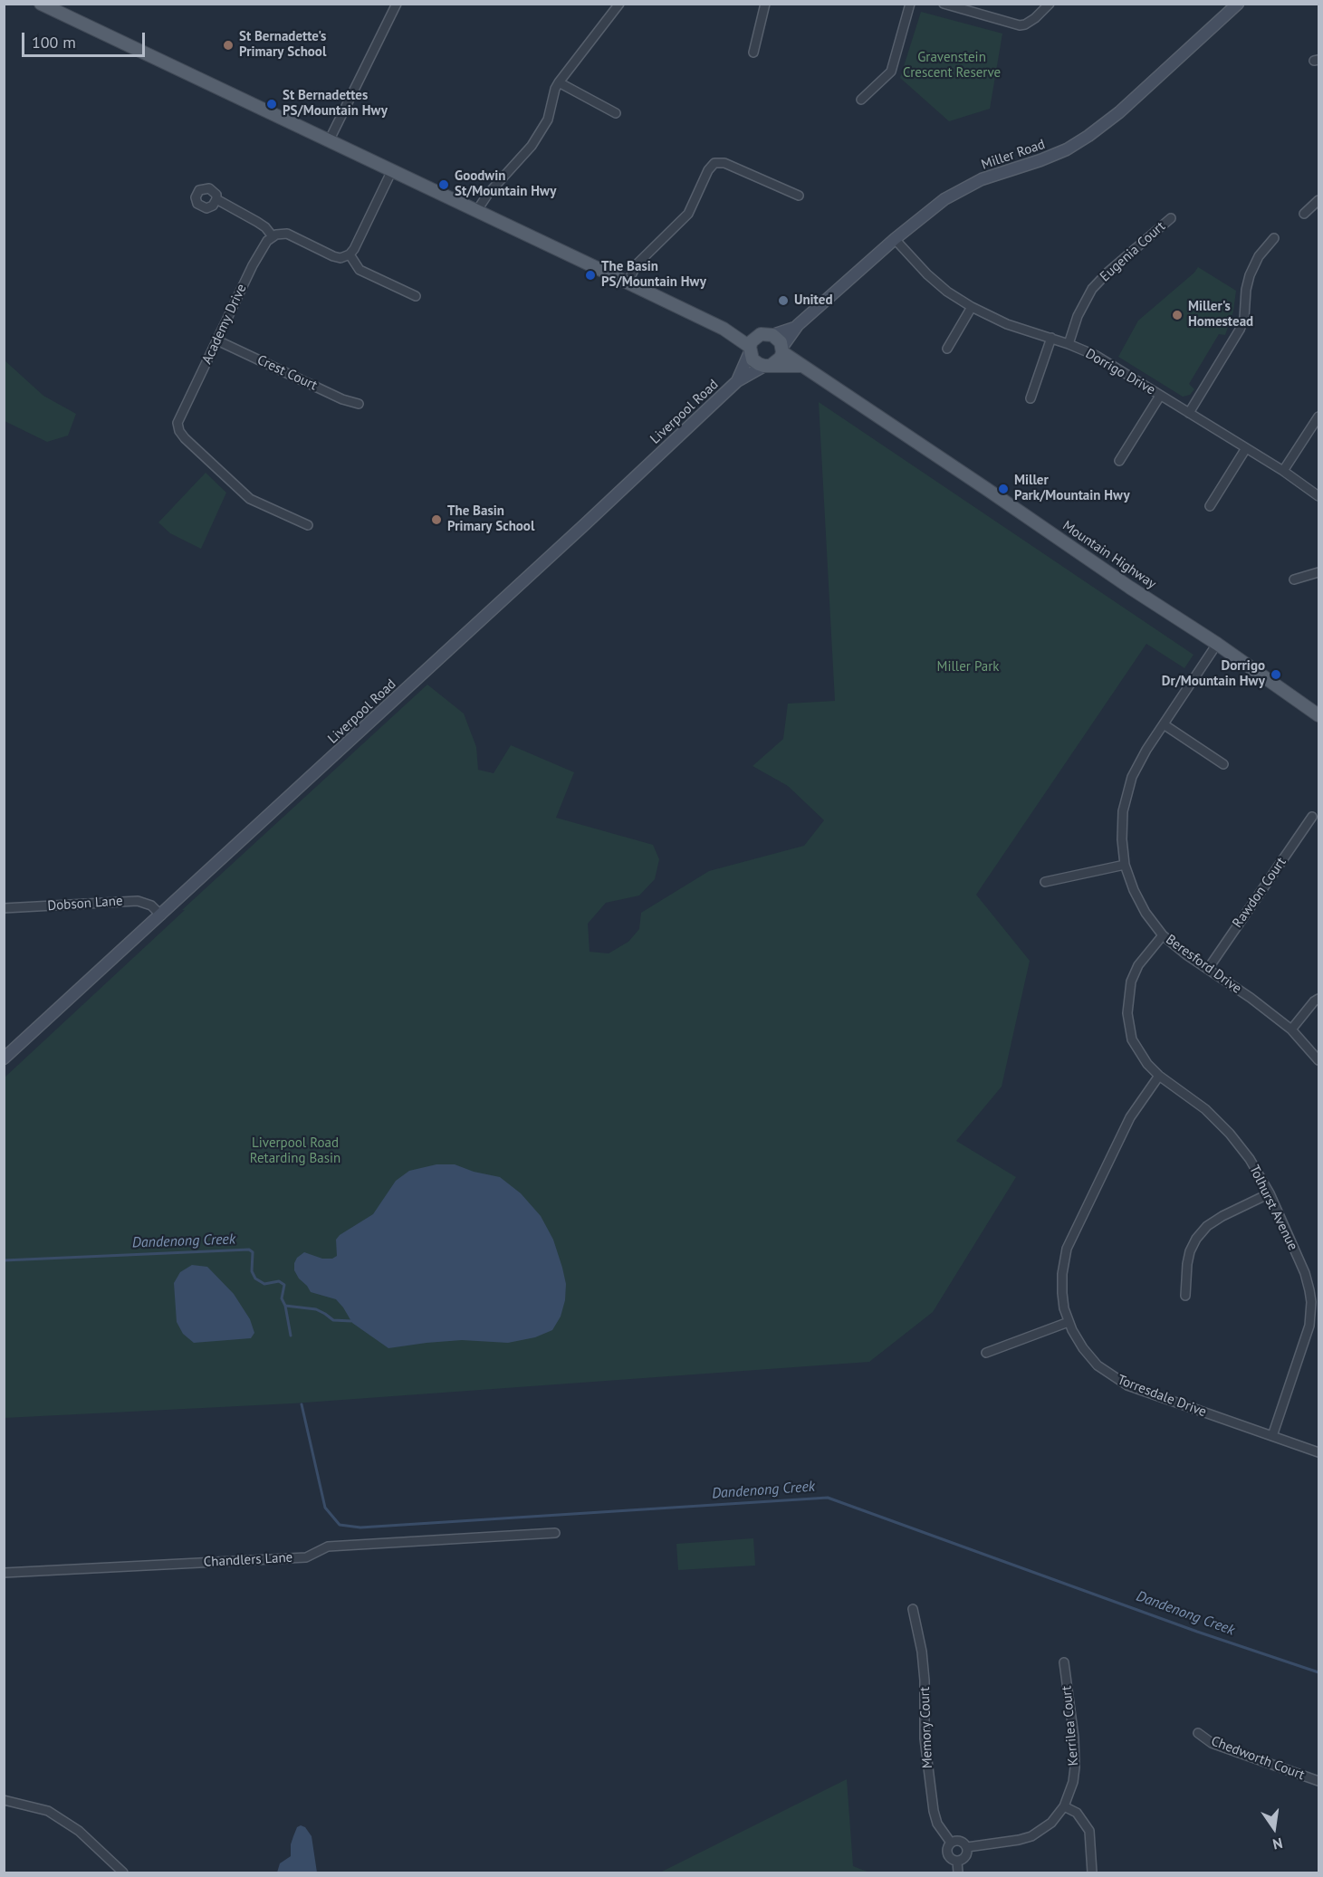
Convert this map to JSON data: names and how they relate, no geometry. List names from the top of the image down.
{
  "streets": {
    "main road": ["Miller Road", "Liverpool Road", "Mountain Highway"],
    "street": [
      "Eugenia Court",
      "Academy Drive",
      "Dorrigo Drive",
      "Crest Court",
      "Rawdon Court",
      "Dobson Lane",
      "Beresford Drive",
      "Tolhurst Avenue",
      "Torresdale Drive",
      "Chandlers Lane",
      "Kerrilea Court",
      "Memory Court",
      "Chedworth Court"
    ]
  },
  "crossings": [
    ["Miller Road", "Dorrigo Drive"],
    ["Miller Road", "Liverpool Road"],
    ["Miller Road", "Mountain Highway"],
    ["Eugenia Court", "Dorrigo Drive"],
    ["Academy Drive", "Crest Court"],
    ["Liverpool Road", "Mountain Highway"],
    ["Liverpool Road", "Dobson Lane"],
    ["Mountain Highway", "Beresford Drive"],
    ["Rawdon Court", "Beresford Drive"],
    ["Beresford Drive", "Tolhurst Avenue"],
    ["Tolhurst Avenue", "Torresdale Drive"],
    ["Kerrilea Court", "Memory Court"]
  ],
  "water": ["Dandenong Creek"],
  "parks": ["Gravenstein Crescent Reserve", "Miller Park", "Liverpool Road Retarding Basin"],
  "places": [
    "St Bernadette's Primary School",
    "St Bernadettes PS/Mountain Hwy",
    "Goodwin St/Mountain Hwy",
    "The Basin PS/Mountain Hwy",
    "United",
    "Miller's Homestead",
    "Miller Park/Mountain Hwy",
    "The Basin Primary School",
    "Dorrigo Dr/Mountain Hwy"
  ],
  "scale_bar": "100 m",
  "north": "bottom"
}
